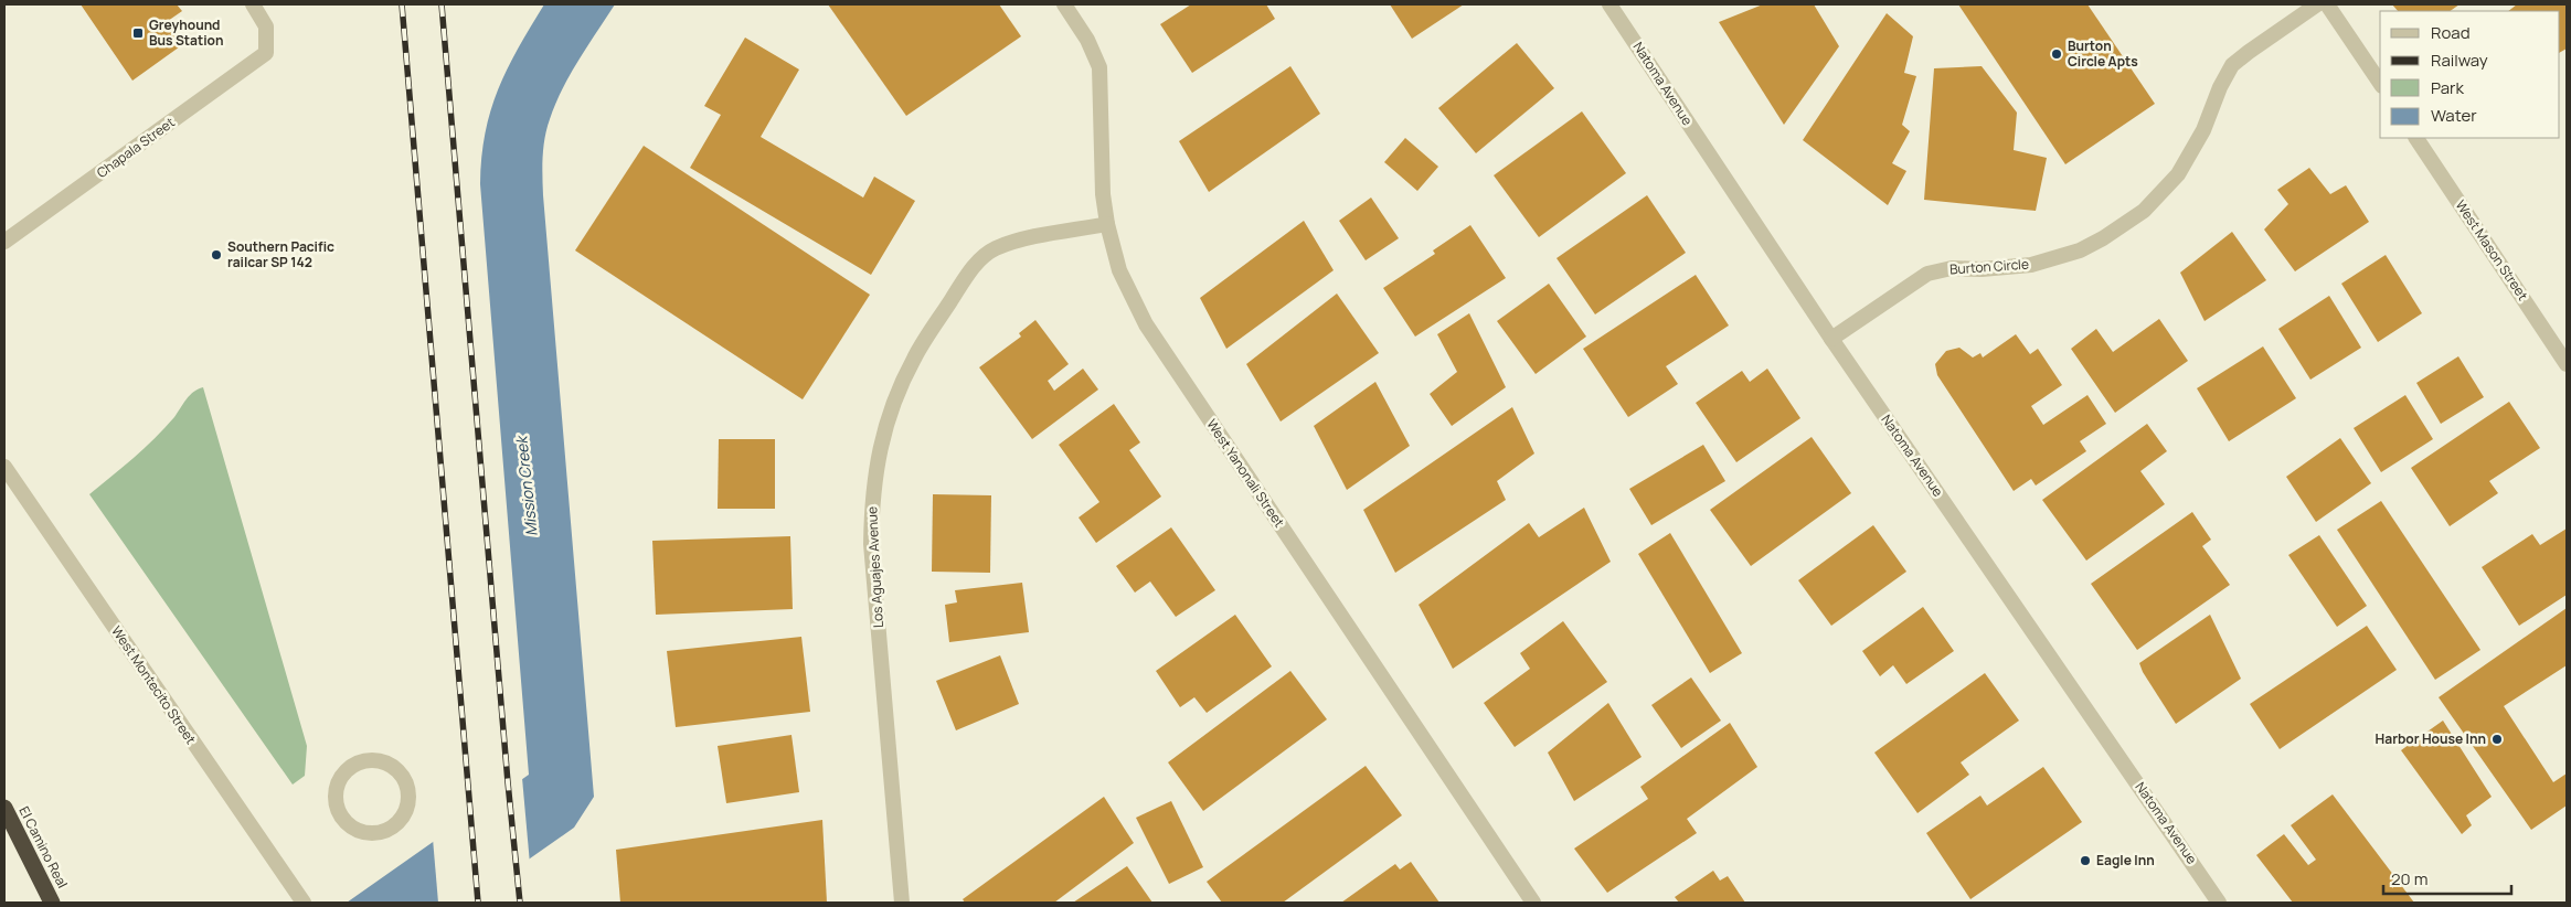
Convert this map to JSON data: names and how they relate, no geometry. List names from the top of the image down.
{
  "streets": {
    "highway": ["El Camino Real"],
    "street": [
      "Natoma Avenue",
      "Chapala Street",
      "West Mason Street",
      "Burton Circle",
      "West Yanonali Street",
      "Los Aguajes Avenue",
      "West Montecito Street"
    ]
  },
  "crossings": [
    ["Natoma Avenue", "Burton Circle"],
    ["West Yanonali Street", "Los Aguajes Avenue"]
  ],
  "water": ["Mission Creek"],
  "places": {
    "transit": ["Greyhound Bus Station"],
    "other": [
      "Burton Circle Apts",
      "Southern Pacific railcar SP 142",
      "Harbor House Inn",
      "Eagle Inn"
    ]
  },
  "legend": [
    "Road",
    "Railway",
    "Park",
    "Water"
  ],
  "scale_bar": "20 m"
}
